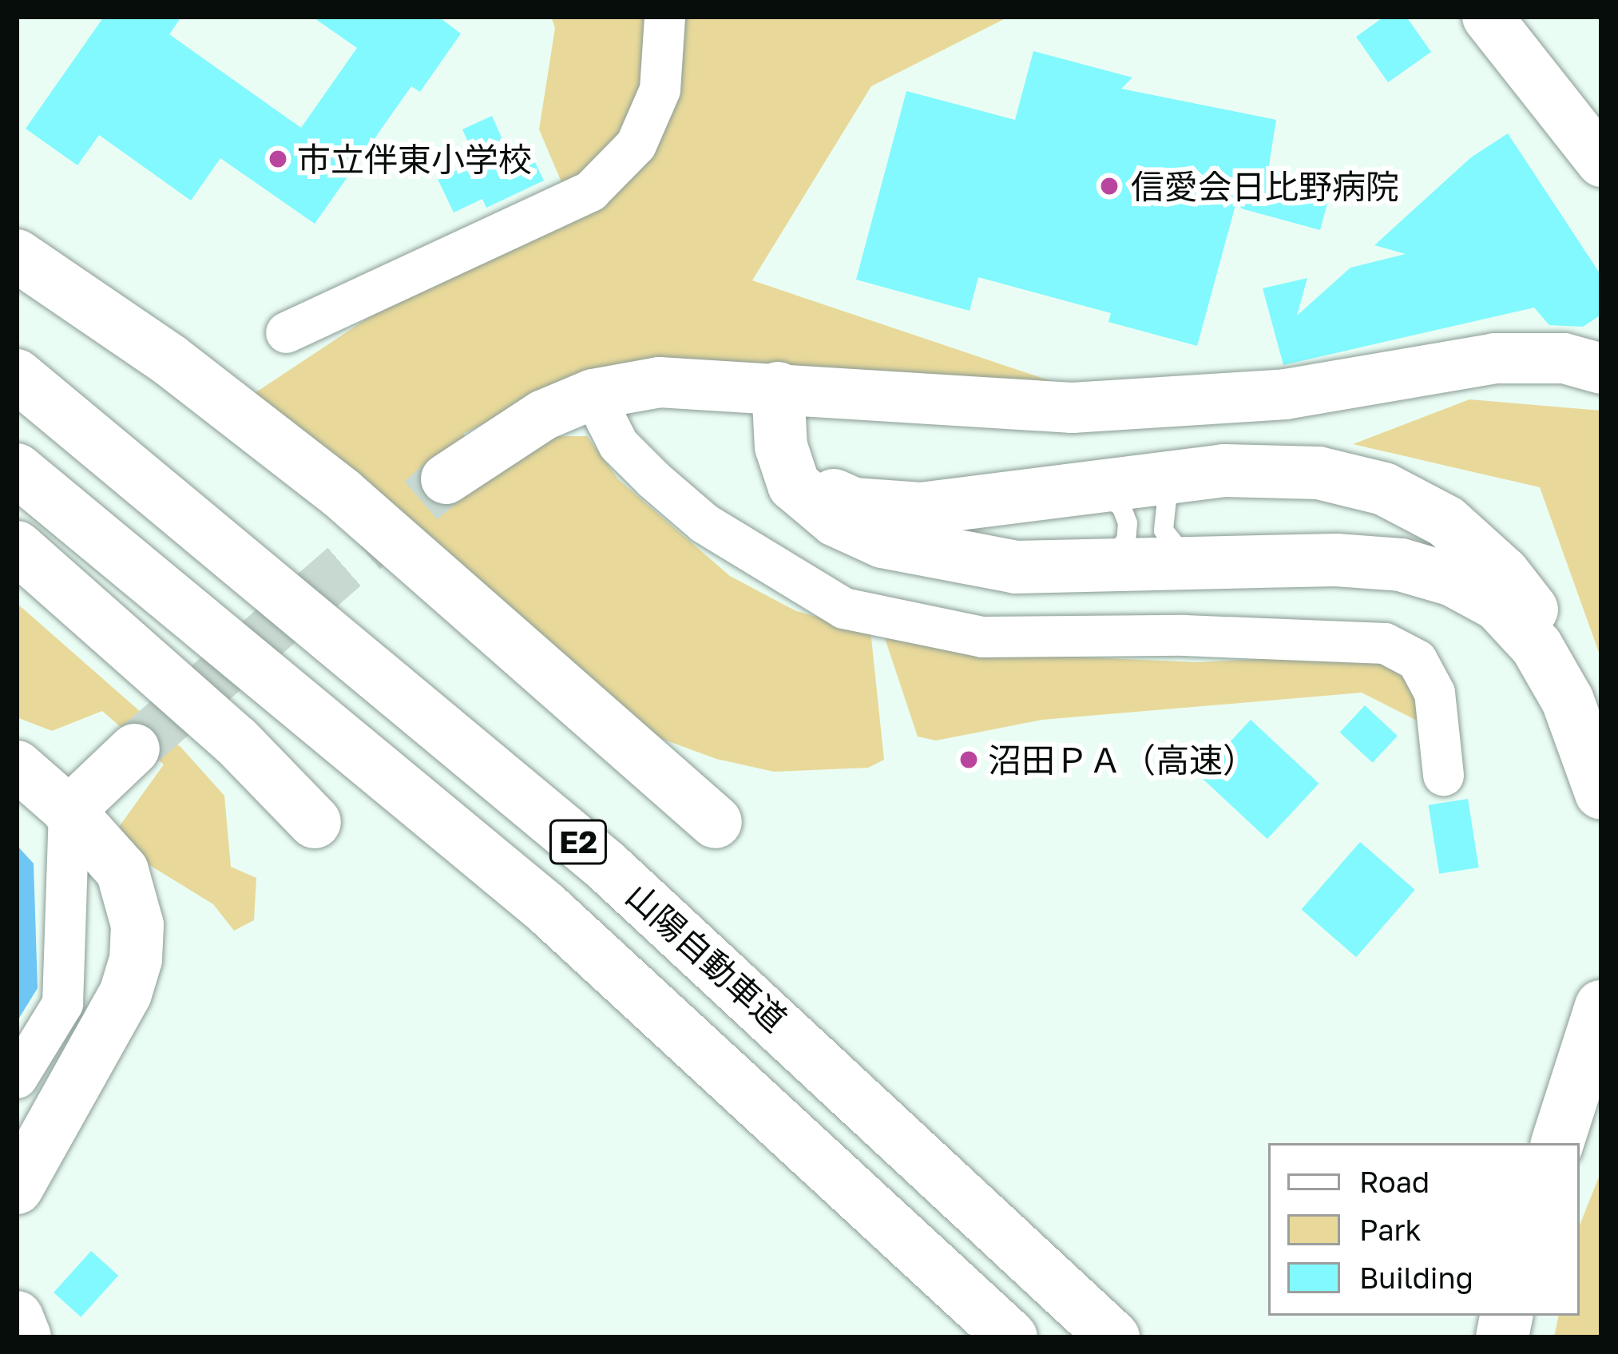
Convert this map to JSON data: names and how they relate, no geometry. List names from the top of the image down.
{
  "streets": {
    "highway": ["E2", "山陽自動車道"]
  },
  "places": ["市立伴東小学校", "信愛会日比野病院", "沼田ＰＡ（高速）"],
  "legend": ["Road", "Park", "Building"]
}
